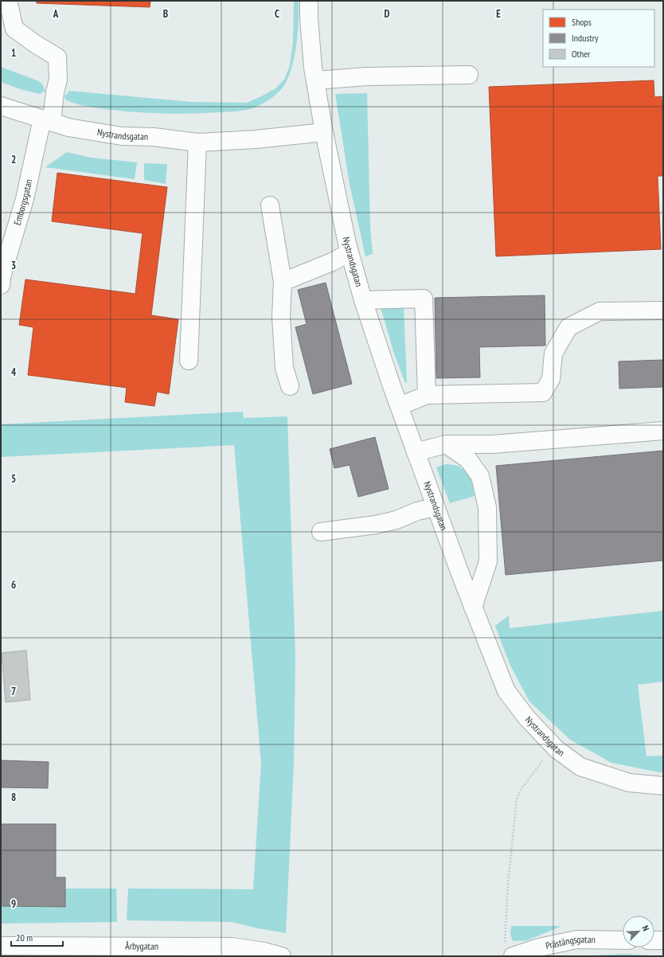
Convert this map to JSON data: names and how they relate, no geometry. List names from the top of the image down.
{
  "streets": {
    "street": [
      "Nystrandsgatan",
      "Emborgsgatan",
      "Prästängsgatan",
      "Årbygatan"
    ]
  },
  "crossings": [
    ["Nystrandsgatan", "Emborgsgatan"]
  ],
  "legend": ["Shops", "Industry", "Other"],
  "scale_bar": "20 m",
  "north": "top right",
  "grid": {
    "columns": [
      "A",
      "B",
      "C",
      "D",
      "E"
    ],
    "rows": [
      "1",
      "2",
      "3",
      "4",
      "5",
      "6",
      "7",
      "8",
      "9"
    ]
  }
}
